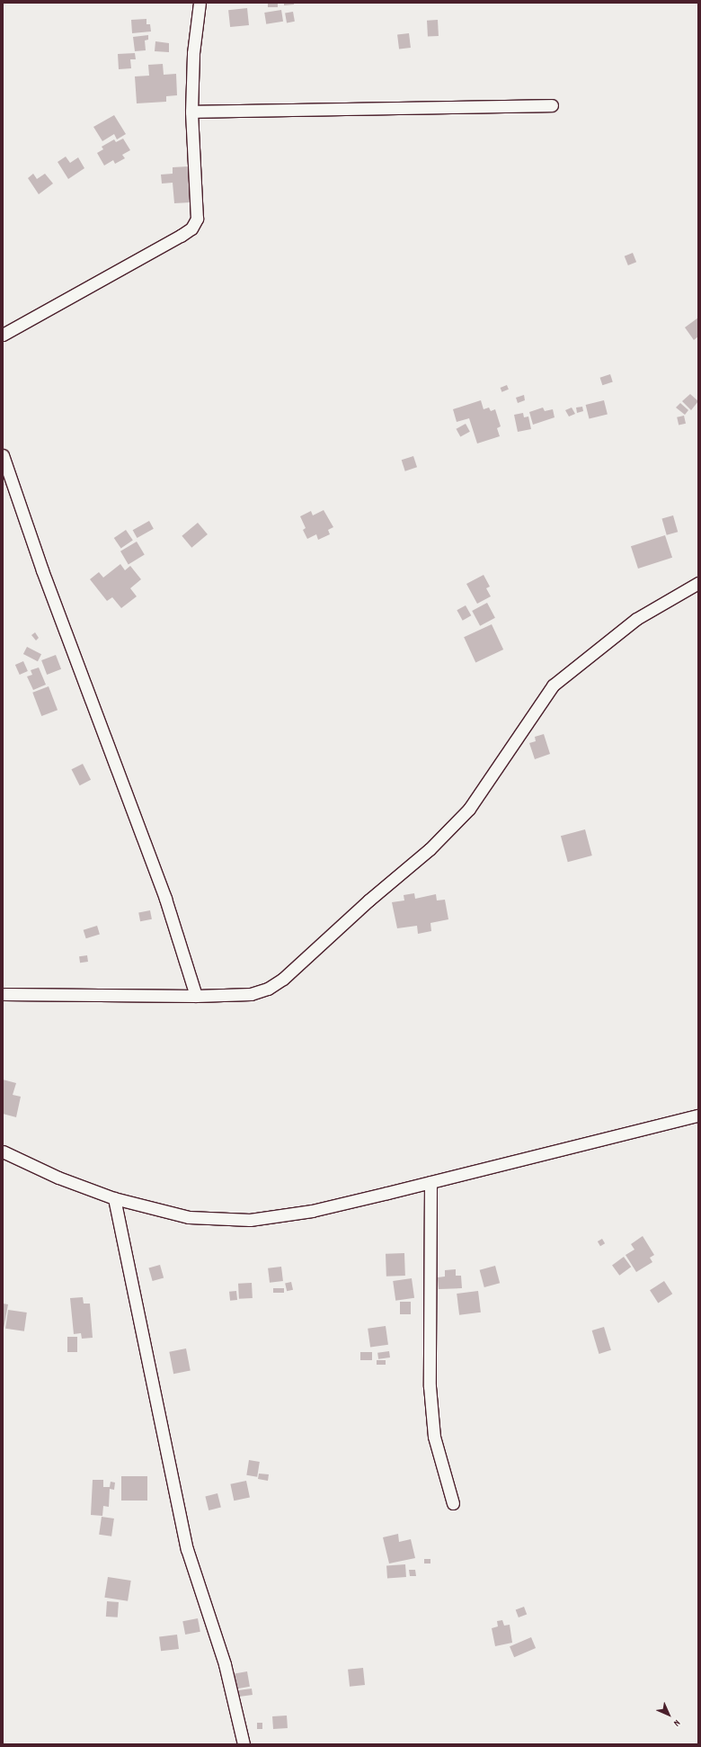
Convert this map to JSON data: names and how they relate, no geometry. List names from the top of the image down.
{
  "north": "bottom right"
}
